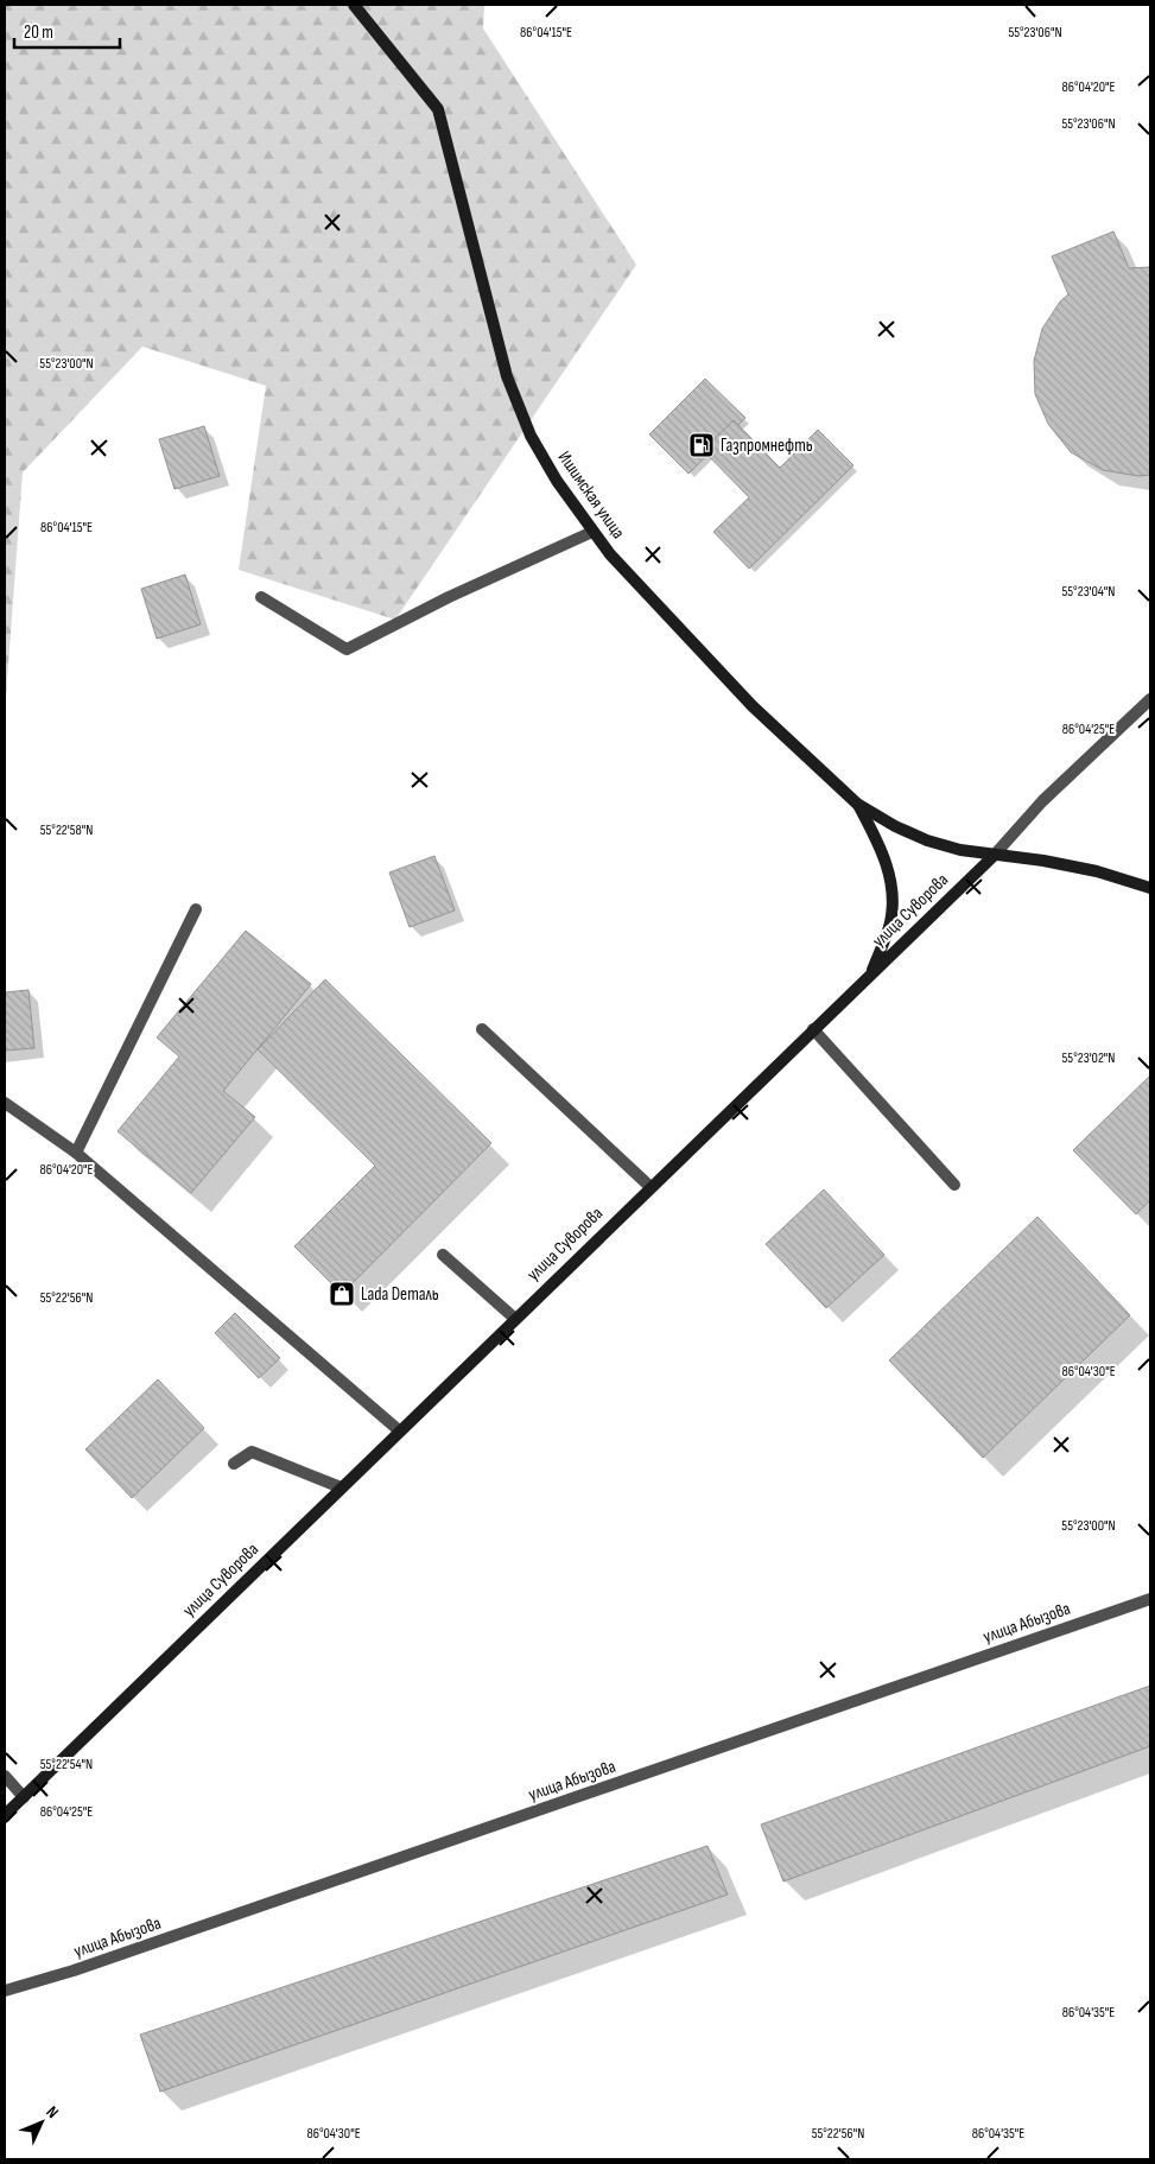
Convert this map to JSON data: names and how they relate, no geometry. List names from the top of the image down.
{
  "streets": {
    "main road": ["Ишимская улица", "улица Суворова"],
    "street": ["улица Абызова"]
  },
  "crossings": [
    ["Ишимская улица", "улица Суворова"]
  ],
  "places": {
    "fuel station": ["Газпромнефть"],
    "shop": ["Lada Dеталь"]
  },
  "scale_bar": "20 m",
  "north": "top right",
  "coordinates": [
    "86°04'15\"E",
    "55°23'06\"N",
    "86°04'20\"E",
    "55°23'00\"N",
    "55°23'04\"N",
    "86°04'25\"E",
    "55°22'58\"N",
    "55°23'02\"N",
    "55°22'56\"N",
    "86°04'30\"E",
    "55°22'54\"N",
    "86°04'35\"E"
  ]
}
